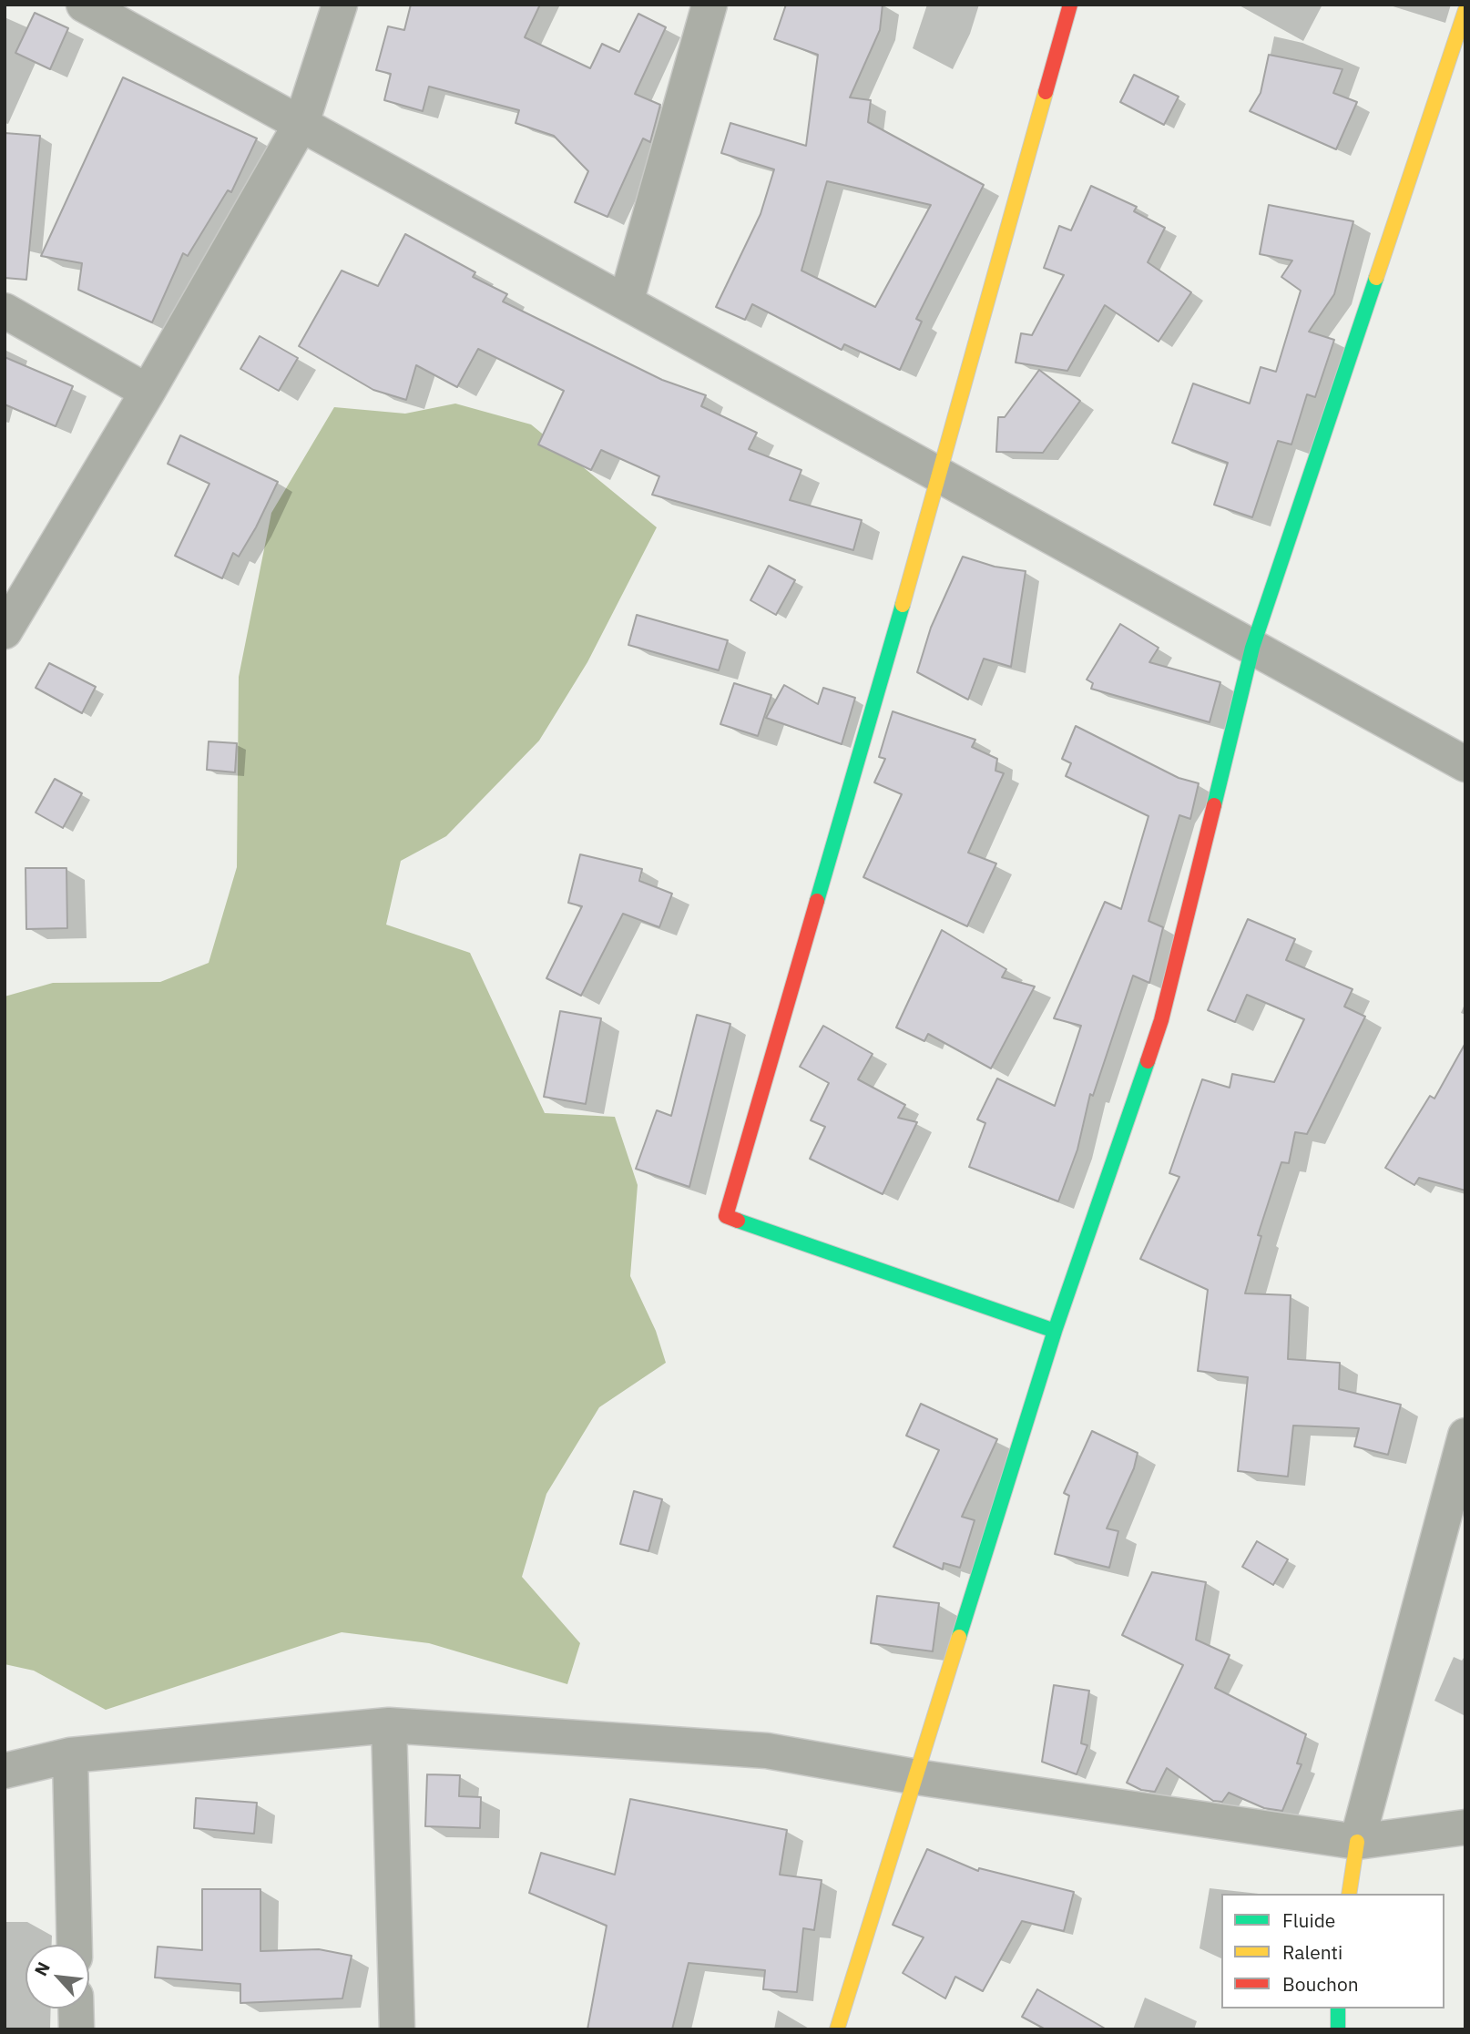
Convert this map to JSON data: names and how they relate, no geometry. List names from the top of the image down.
{
  "legend": ["Fluide", "Ralenti", "Bouchon"],
  "north": "top left"
}
